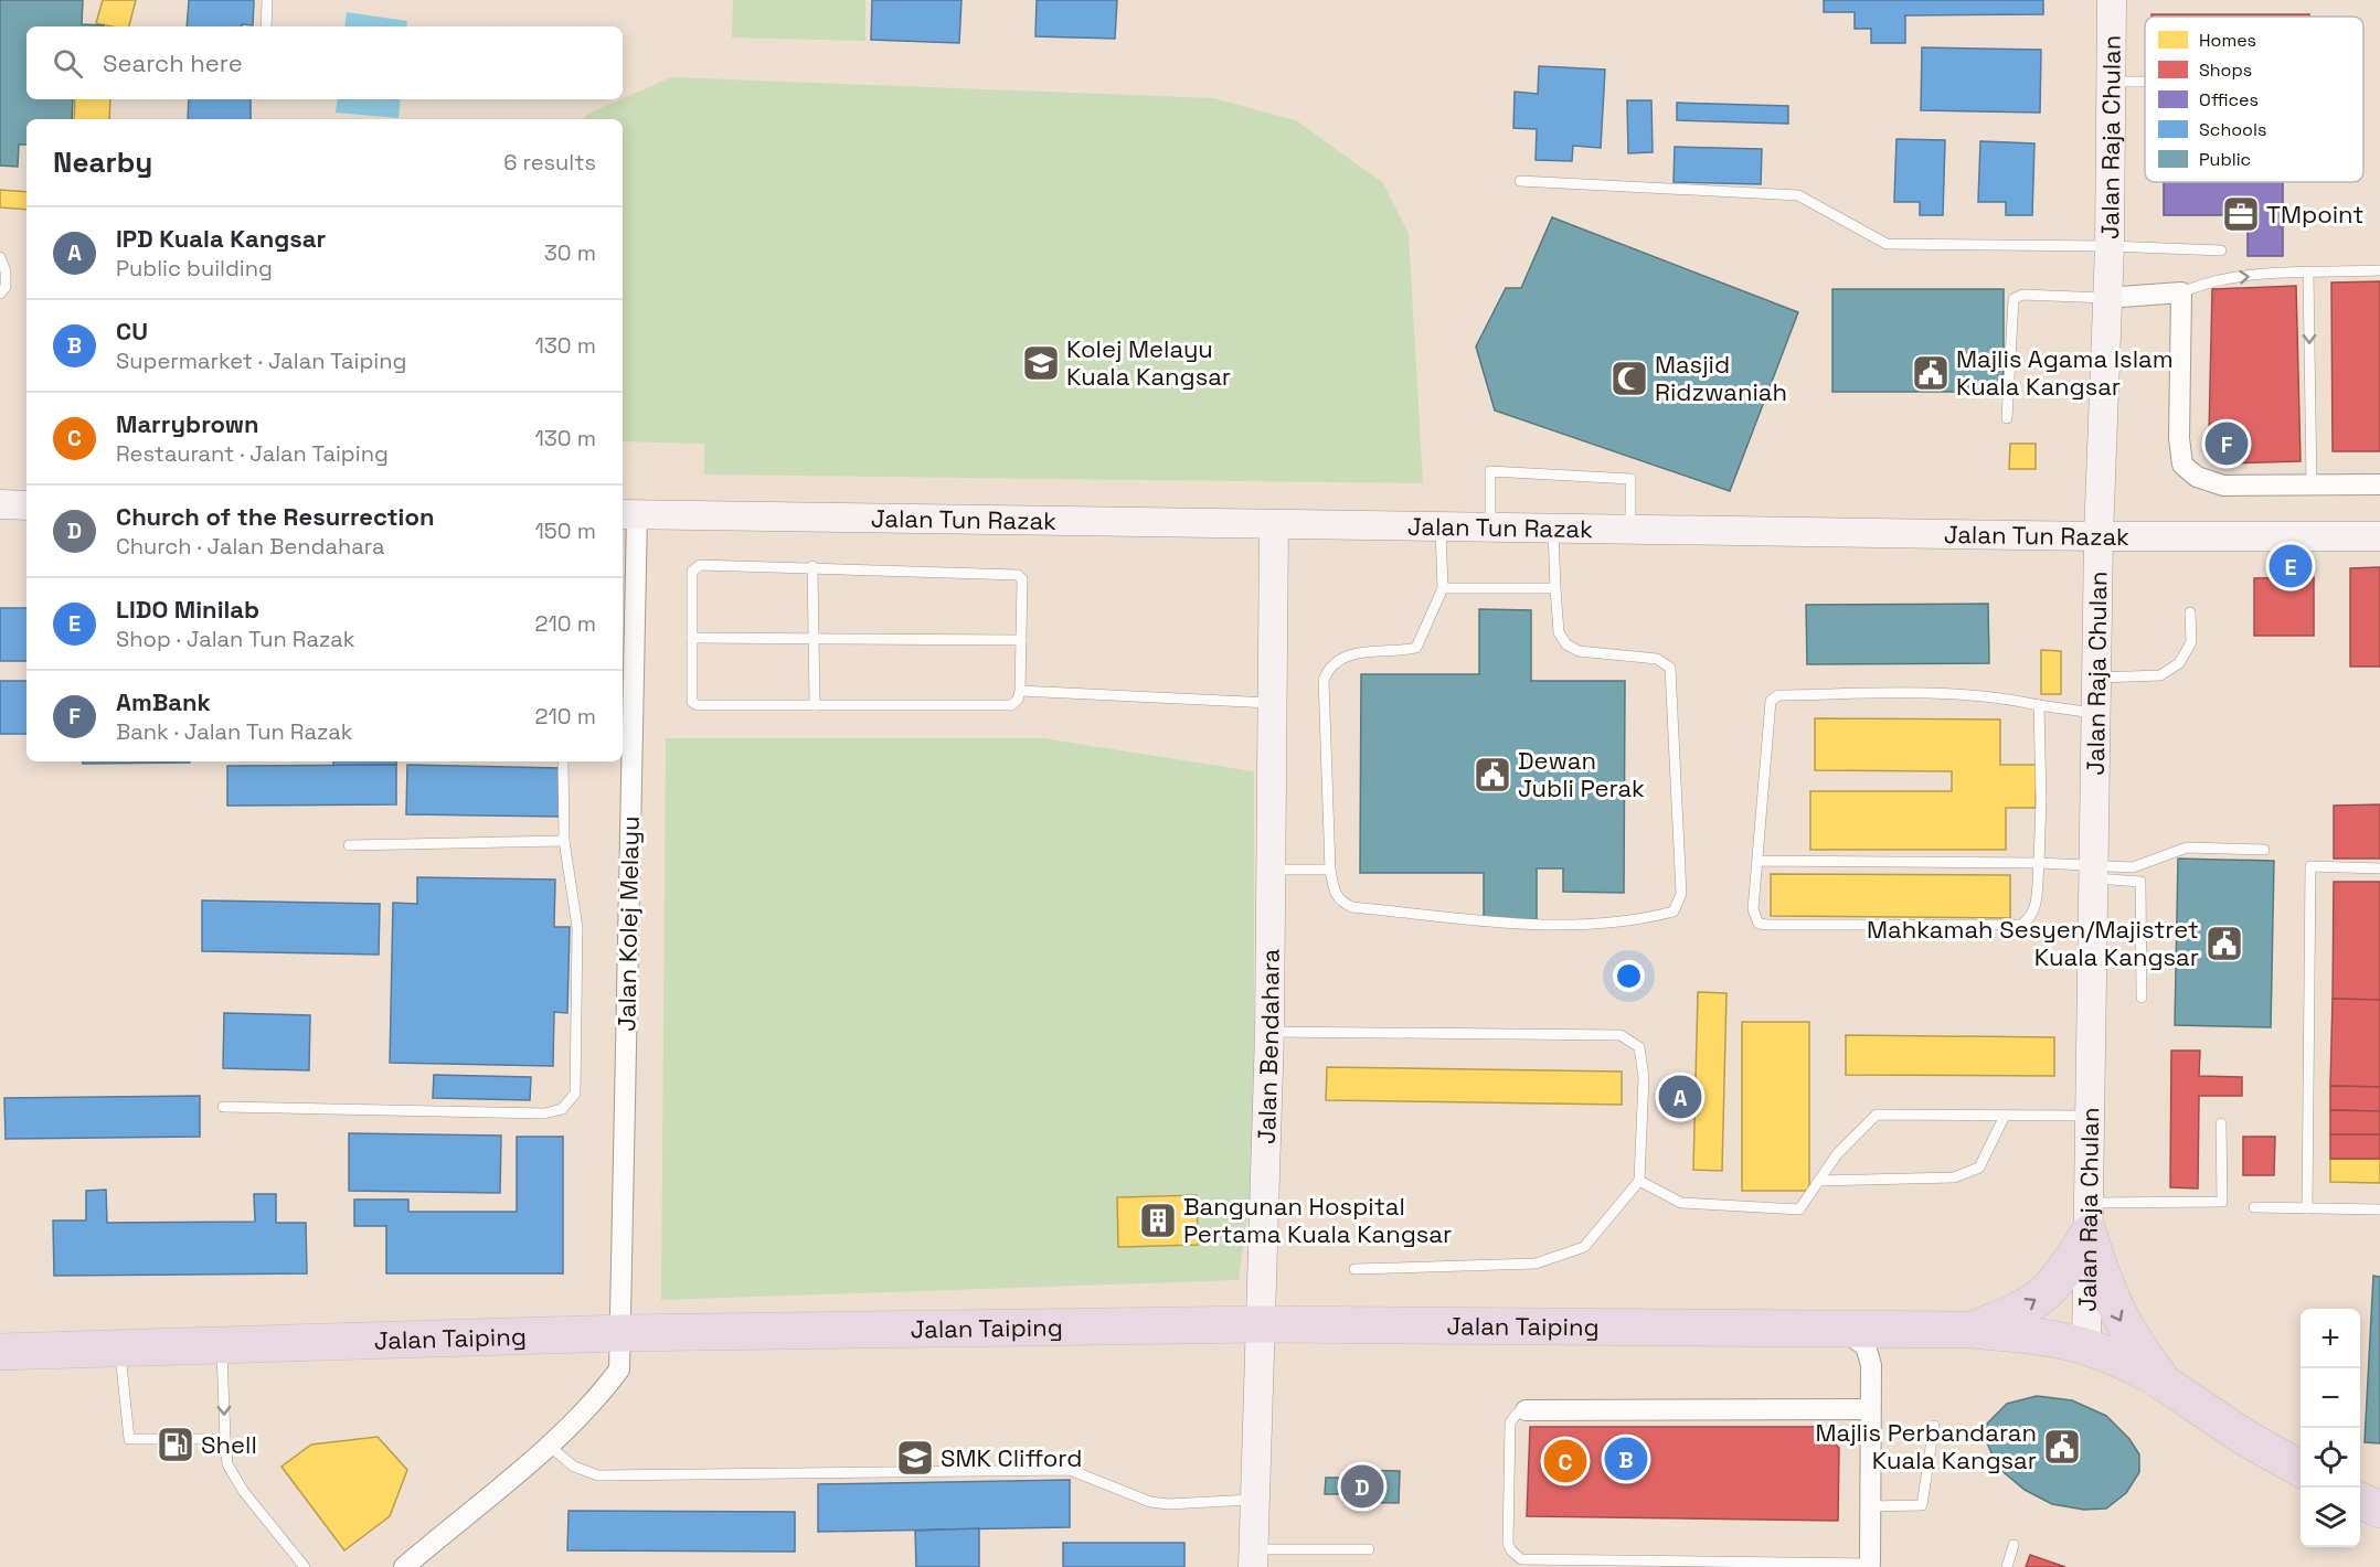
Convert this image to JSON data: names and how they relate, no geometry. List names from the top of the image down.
{
  "streets": {
    "highway": ["Jalan Taiping"],
    "street": [
      "Jalan Raja Chulan",
      "Jalan Tun Razak",
      "Jalan Kolej Melayu",
      "Jalan Bendahara"
    ]
  },
  "crossings": [
    ["Jalan Raja Chulan", "Jalan Tun Razak"],
    ["Jalan Raja Chulan", "Jalan Taiping"],
    ["Jalan Tun Razak", "Jalan Kolej Melayu"],
    ["Jalan Tun Razak", "Jalan Bendahara"],
    ["Jalan Kolej Melayu", "Jalan Taiping"],
    ["Jalan Bendahara", "Jalan Taiping"]
  ],
  "places": {
    "office": ["TMpoint"],
    "school or university": ["Kolej Melayu Kuala Kangsar", "SMK Clifford"],
    "public building": [
      "Majlis Agama Islam Kuala Kangsar",
      "Dewan Jubli Perak",
      "Mahkamah Sesyen/Majistret Kuala Kangsar",
      "Majlis Perbandaran Kuala Kangsar"
    ],
    "mosque": ["Masjid Ridzwaniah"],
    "building": ["Bangunan Hospital Pertama Kuala Kangsar"],
    "fuel station": ["Shell"]
  },
  "legend": [
    "Homes",
    "Shops",
    "Offices",
    "Schools",
    "Public"
  ],
  "page": {
    "search": "Search here",
    "heading": ["Nearby", "6 results"],
    "list": [
      {
        "mark": "A",
        "name": "IPD Kuala Kangsar",
        "note": "Public building",
        "value": "30 m"
      },
      {
        "mark": "B",
        "name": "CU",
        "note": "Supermarket · Jalan Taiping",
        "value": "130 m"
      },
      {
        "mark": "C",
        "name": "Marrybrown",
        "note": "Restaurant · Jalan Taiping",
        "value": "130 m"
      },
      {
        "mark": "D",
        "name": "Church of the Resurrection",
        "note": "Church · Jalan Bendahara",
        "value": "150 m"
      },
      {
        "mark": "E",
        "name": "LIDO Minilab",
        "note": "Shop · Jalan Tun Razak",
        "value": "210 m"
      },
      {
        "mark": "F",
        "name": "AmBank",
        "note": "Bank · Jalan Tun Razak",
        "value": "210 m"
      }
    ],
    "pins": [
      "F",
      "E",
      "A",
      "B",
      "C",
      "D"
    ],
    "map_buttons": ["+", "−"]
  }
}
